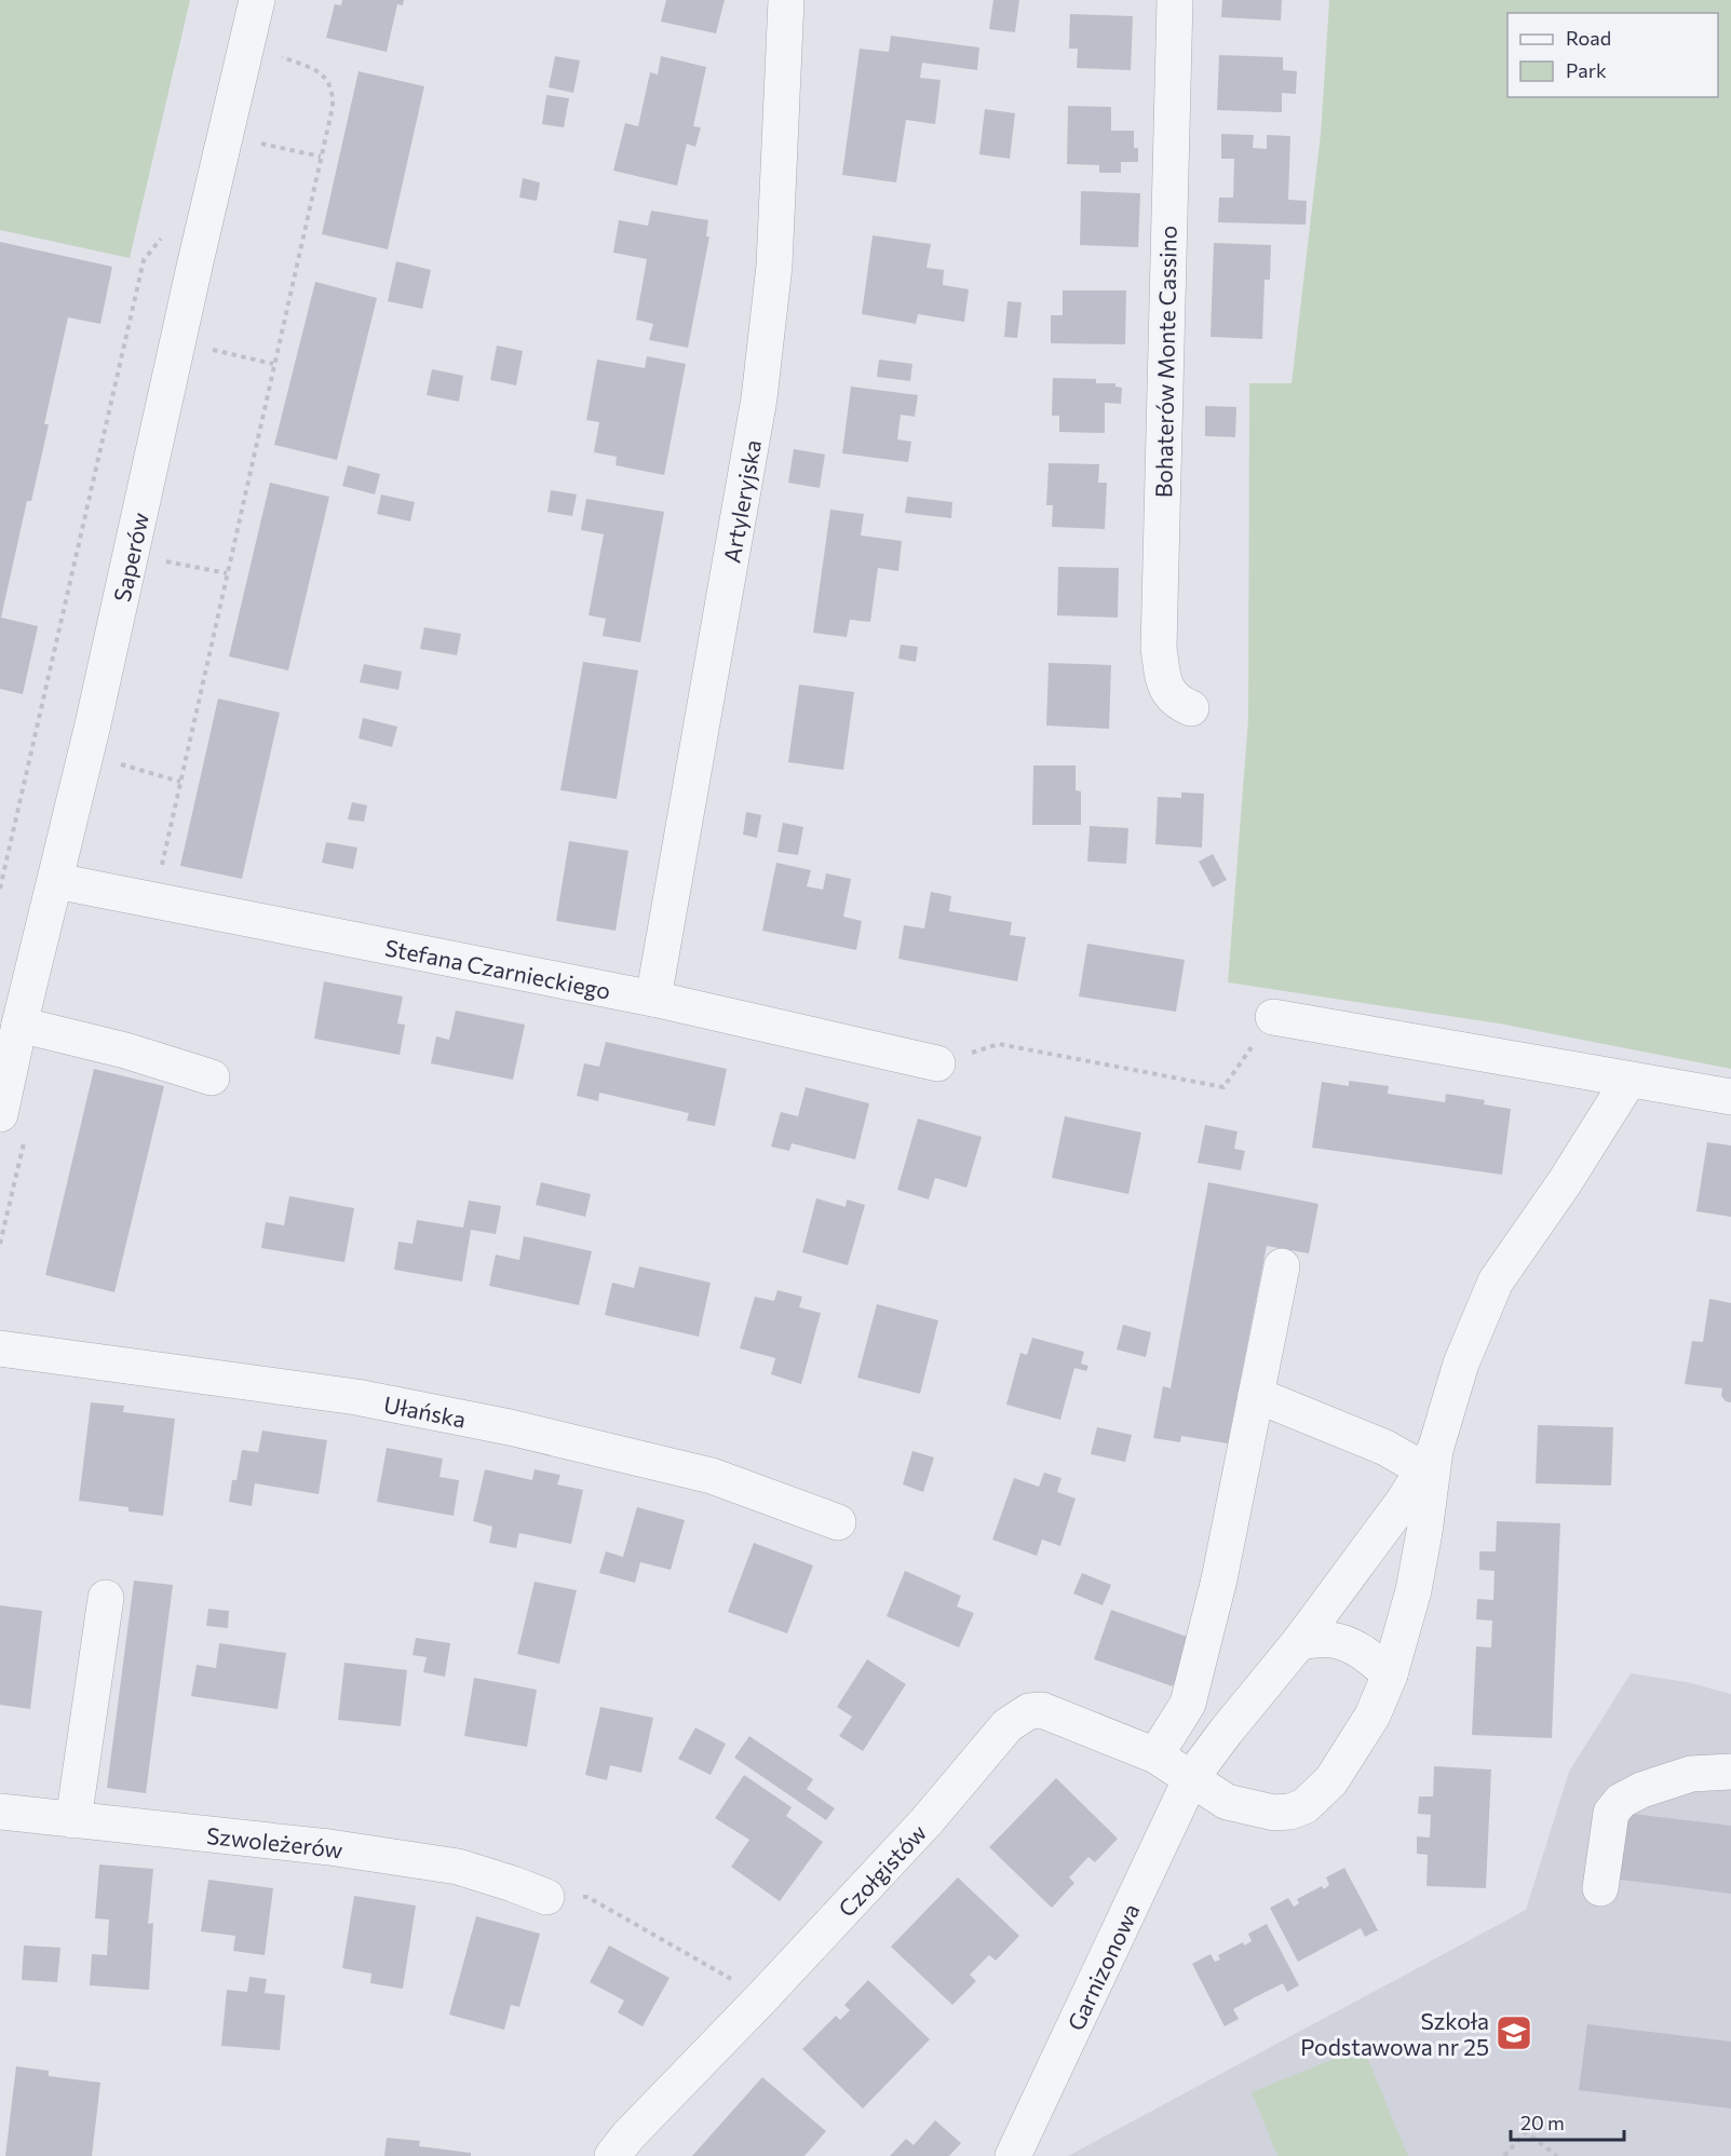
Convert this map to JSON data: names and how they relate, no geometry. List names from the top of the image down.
{
  "streets": {
    "street": [
      "Bohaterów Monte Cassino",
      "Artyleryjska",
      "Saperów",
      "Stefana Czarnieckiego",
      "Ułańska",
      "Szwoleżerów",
      "Czołgistów",
      "Garnizonowa"
    ]
  },
  "crossings": [
    ["Artyleryjska", "Stefana Czarnieckiego"],
    ["Saperów", "Stefana Czarnieckiego"],
    ["Czołgistów", "Garnizonowa"]
  ],
  "places": {
    "school or university": ["Szkoła Podstawowa nr 25"]
  },
  "legend": ["Road", "Park"],
  "scale_bar": "20 m"
}
